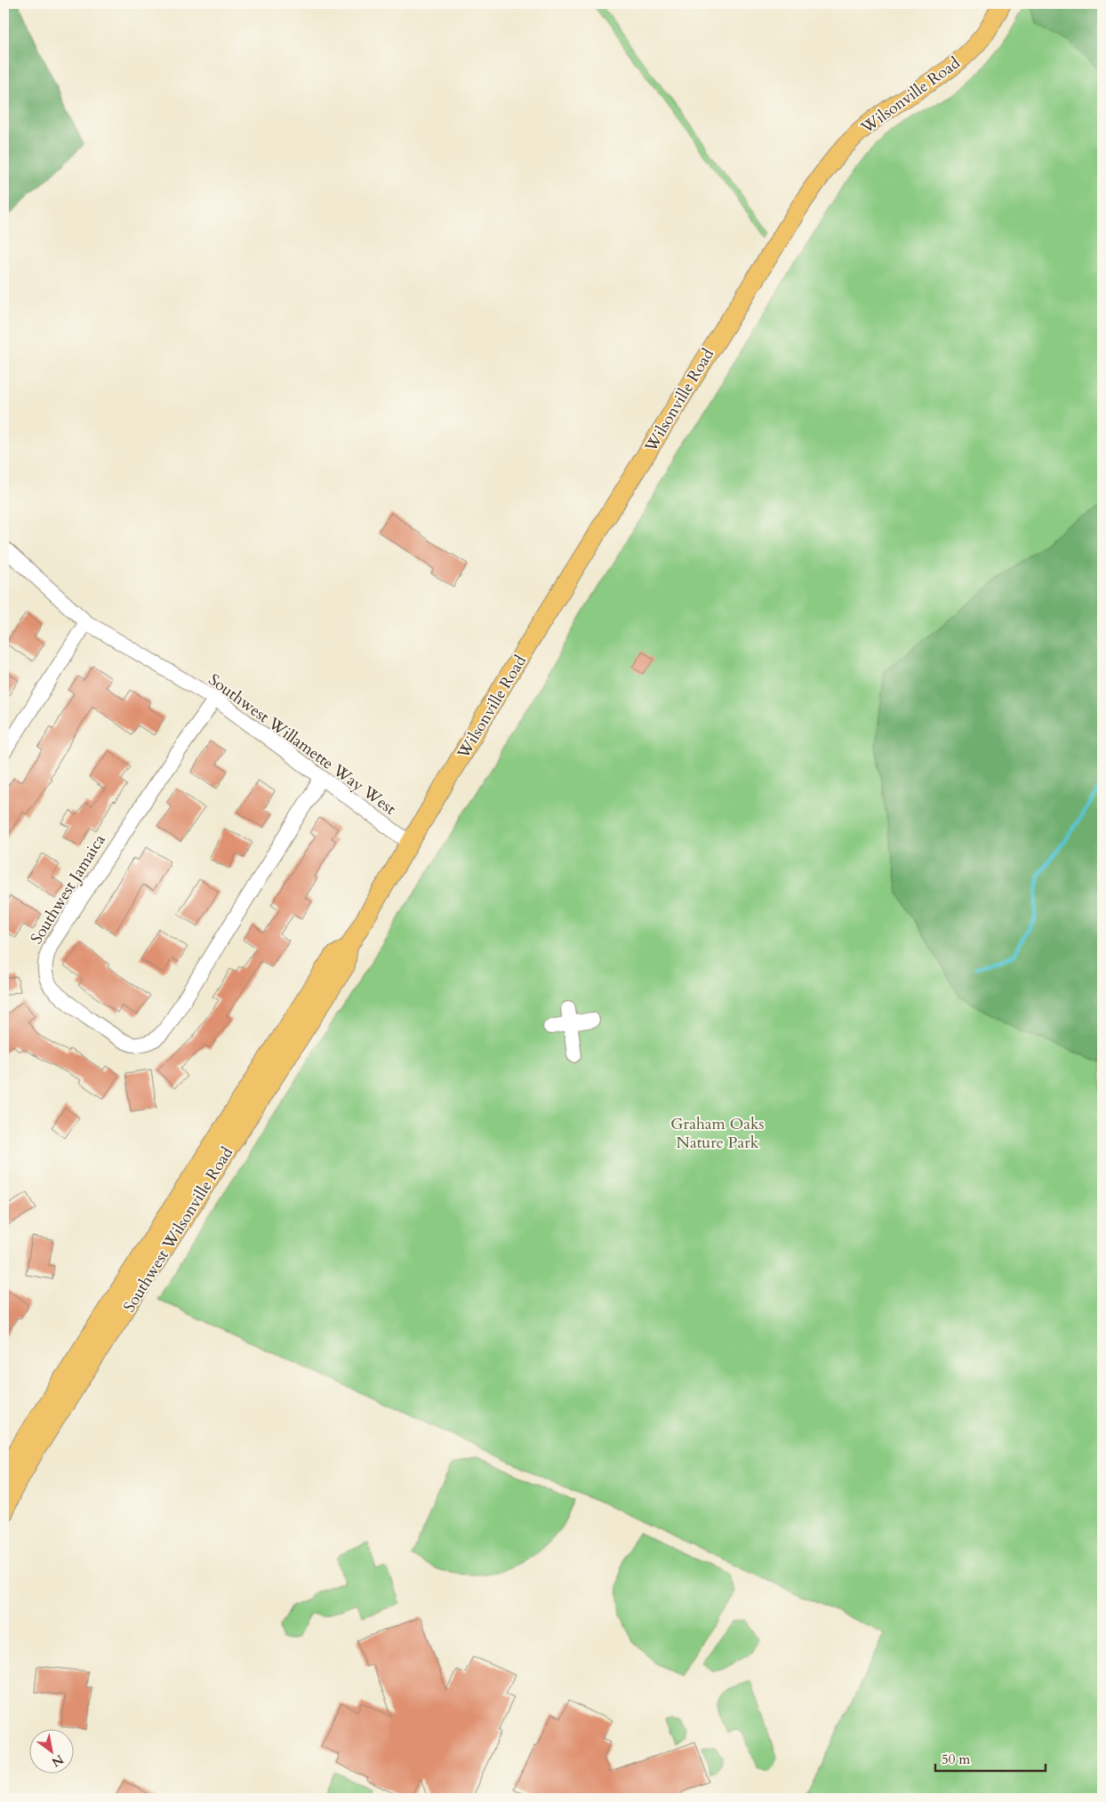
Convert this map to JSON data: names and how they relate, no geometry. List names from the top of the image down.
{
  "streets": {
    "main road": ["Wilsonville Road", "Southwest Wilsonville Road"],
    "street": ["Southwest Willamette Way West", "Southwest Jamaica"]
  },
  "crossings": [
    ["Wilsonville Road", "Southwest Willamette Way West"],
    ["Wilsonville Road", "Southwest Wilsonville Road"],
    ["Southwest Willamette Way West", "Southwest Jamaica"],
    ["Southwest Willamette Way West", "Southwest Wilsonville Road"]
  ],
  "parks": ["Graham Oaks Nature Park"],
  "scale_bar": "50 m",
  "north": "bottom right"
}
